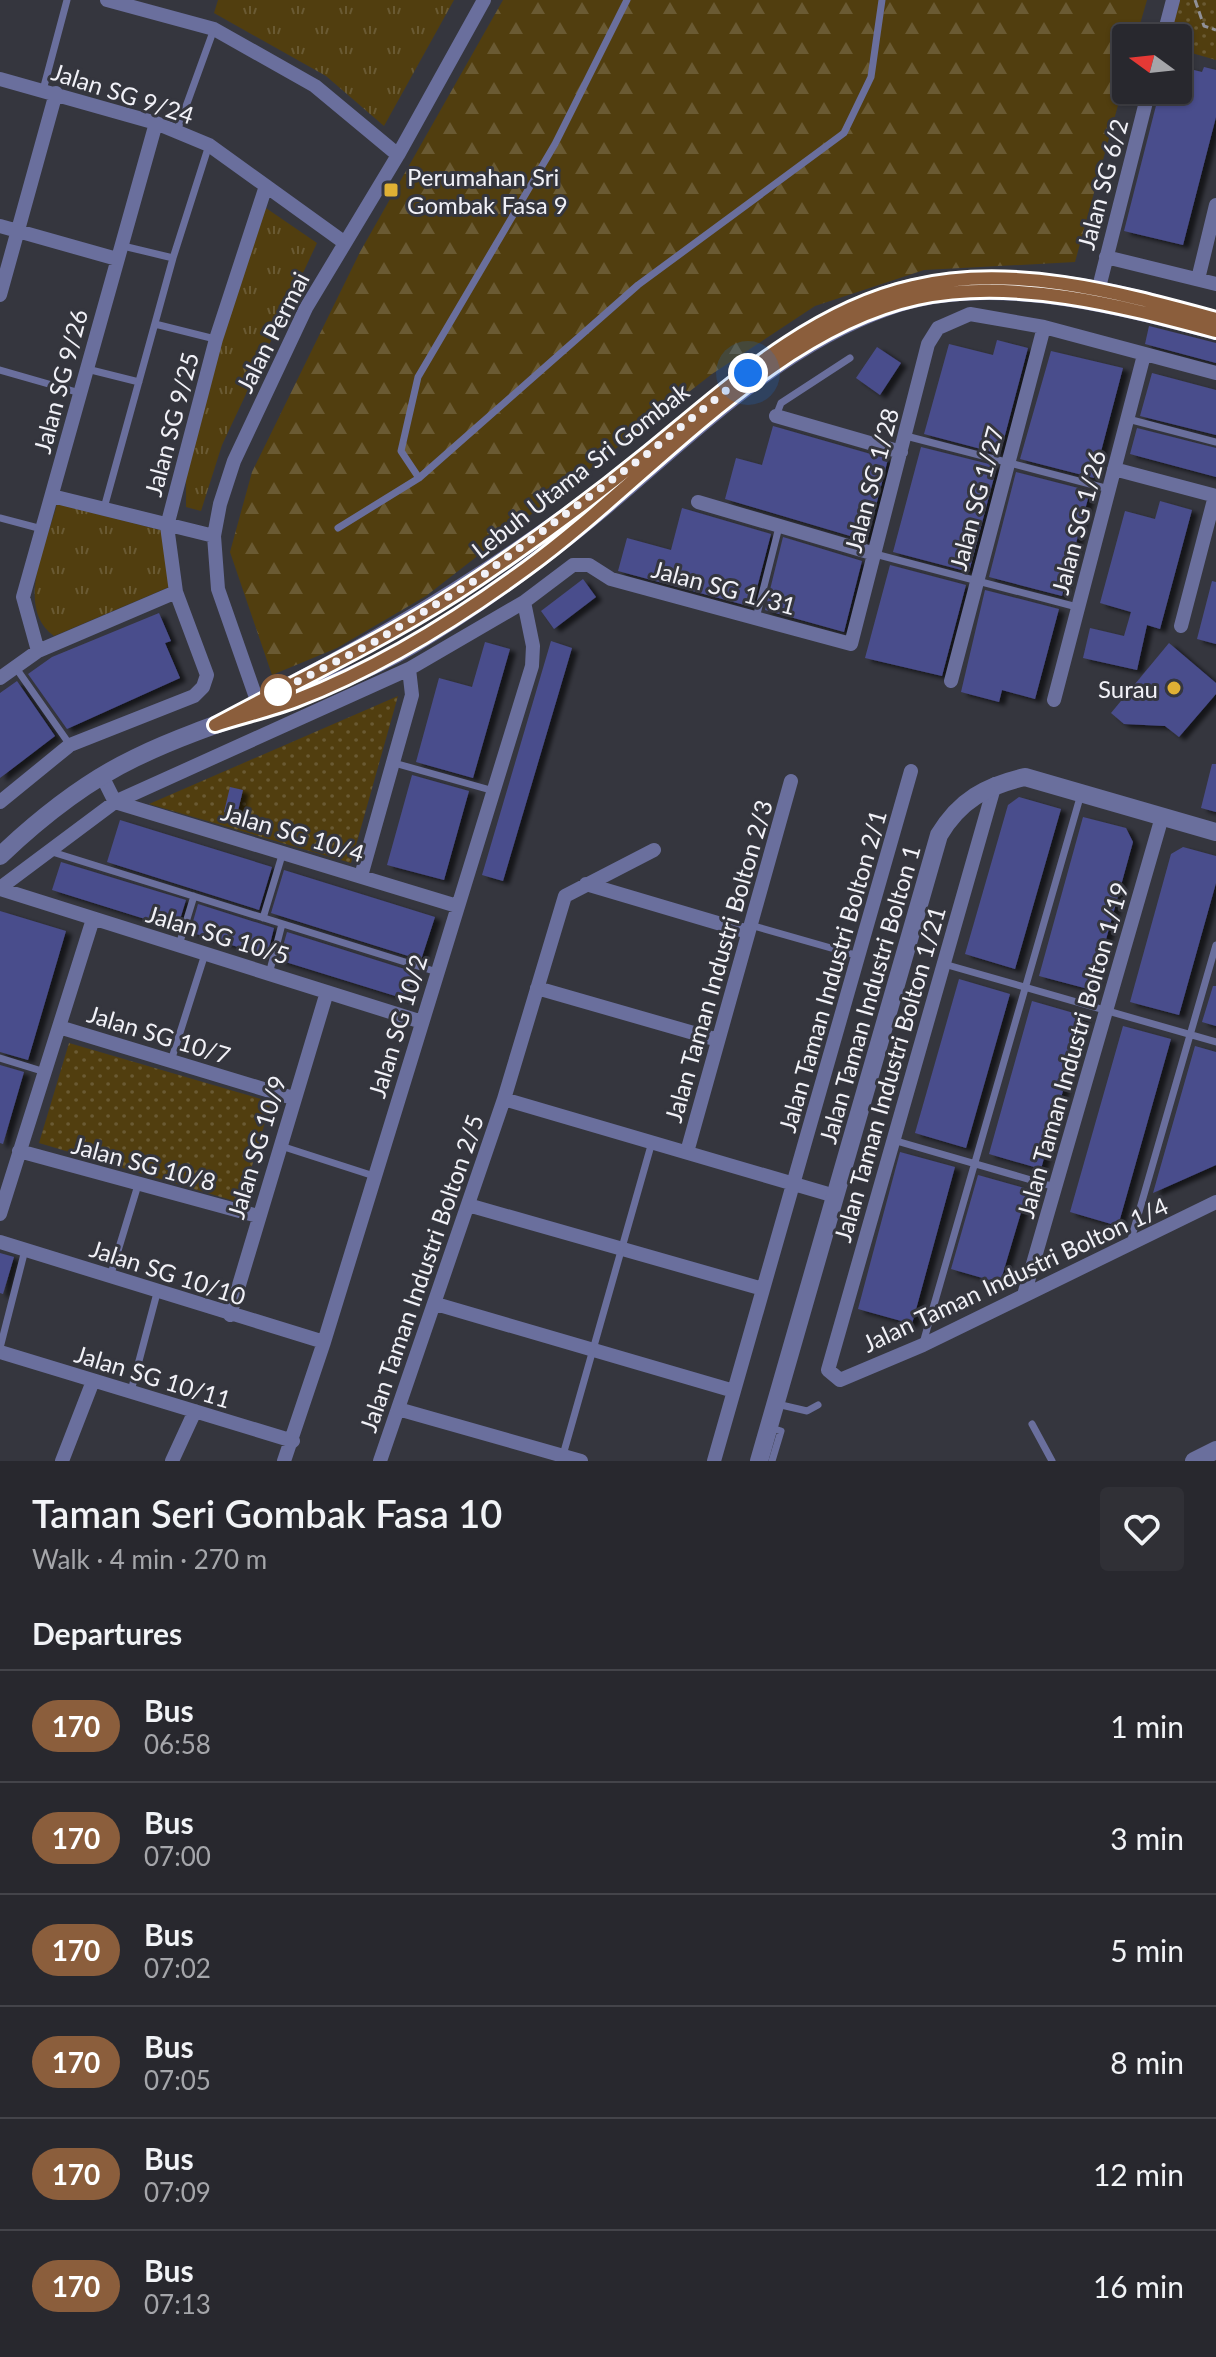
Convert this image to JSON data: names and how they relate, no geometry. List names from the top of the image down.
{
  "streets": {
    "street": [
      "Jalan SG 9/24",
      "Jalan SG 6/2",
      "Jalan Permai",
      "Jalan SG 9/26",
      "Jalan SG 9/25",
      "Lebuh Utama Sri Gombak",
      "Jalan SG 1/28",
      "Jalan SG 1/27",
      "Jalan SG 1/26",
      "Jalan SG 1/31",
      "Jalan SG 10/4",
      "Jalan SG 10/5",
      "Jalan Taman Industri Bolton 2/3",
      "Jalan Taman Industri Bolton 2/1",
      "Jalan Taman Industri Bolton 1",
      "Jalan SG 10/2",
      "Jalan SG 10/7",
      "Jalan Taman Industri Bolton 1/19",
      "Jalan Taman Industri Bolton 1/21",
      "Jalan SG 10/9",
      "Jalan SG 10/8",
      "Jalan SG 10/10",
      "Jalan Taman Industri Bolton 2/5",
      "Jalan Taman Industri Bolton 1/4",
      "Jalan SG 10/11"
    ]
  },
  "crossings": [
    ["Jalan SG 9/24", "Jalan Permai"],
    ["Jalan SG 9/24", "Jalan SG 9/26"],
    ["Jalan SG 9/24", "Jalan SG 9/25"],
    ["Jalan SG 6/2", "Lebuh Utama Sri Gombak"],
    ["Jalan Permai", "Lebuh Utama Sri Gombak"],
    ["Jalan SG 1/28", "Jalan SG 1/27"],
    ["Jalan SG 1/28", "Jalan SG 1/31"],
    ["Jalan SG 1/31", "Jalan SG 10/2"],
    ["Jalan SG 10/4", "Jalan SG 10/2"],
    ["Jalan SG 10/5", "Jalan SG 10/2"],
    ["Jalan SG 10/5", "Jalan SG 10/9"],
    ["Jalan Taman Industri Bolton 1", "Jalan Taman Industri Bolton 1/19"],
    ["Jalan Taman Industri Bolton 1", "Jalan Taman Industri Bolton 1/21"],
    ["Jalan SG 10/2", "Jalan SG 10/10"],
    ["Jalan SG 10/2", "Jalan SG 10/11"],
    ["Jalan SG 10/7", "Jalan SG 10/9"],
    ["Jalan Taman Industri Bolton 1/19", "Jalan Taman Industri Bolton 1/4"],
    ["Jalan Taman Industri Bolton 1/21", "Jalan Taman Industri Bolton 1/4"],
    ["Jalan SG 10/9", "Jalan SG 10/8"],
    ["Jalan SG 10/9", "Jalan SG 10/10"]
  ],
  "places": {
    "transit": ["Perumahan Sri Gombak Fasa 9"],
    "other": ["Surau"]
  },
  "lines": ["bus line 170"],
  "north": "left",
  "page": {
    "heading": [
      ["Taman Seri Gombak Fasa 10", "Walk · 4 min · 270 m"],
      "Departures"
    ],
    "list": [
      {
        "mark": "170",
        "name": "Bus",
        "note": "06:58",
        "value": "1 min"
      },
      {
        "mark": "170",
        "name": "Bus",
        "note": "07:00",
        "value": "3 min"
      },
      {
        "mark": "170",
        "name": "Bus",
        "note": "07:02",
        "value": "5 min"
      },
      {
        "mark": "170",
        "name": "Bus",
        "note": "07:05",
        "value": "8 min"
      },
      {
        "mark": "170",
        "name": "Bus",
        "note": "07:09",
        "value": "12 min"
      },
      {
        "mark": "170",
        "name": "Bus",
        "note": "07:13",
        "value": "16 min"
      }
    ]
  }
}
